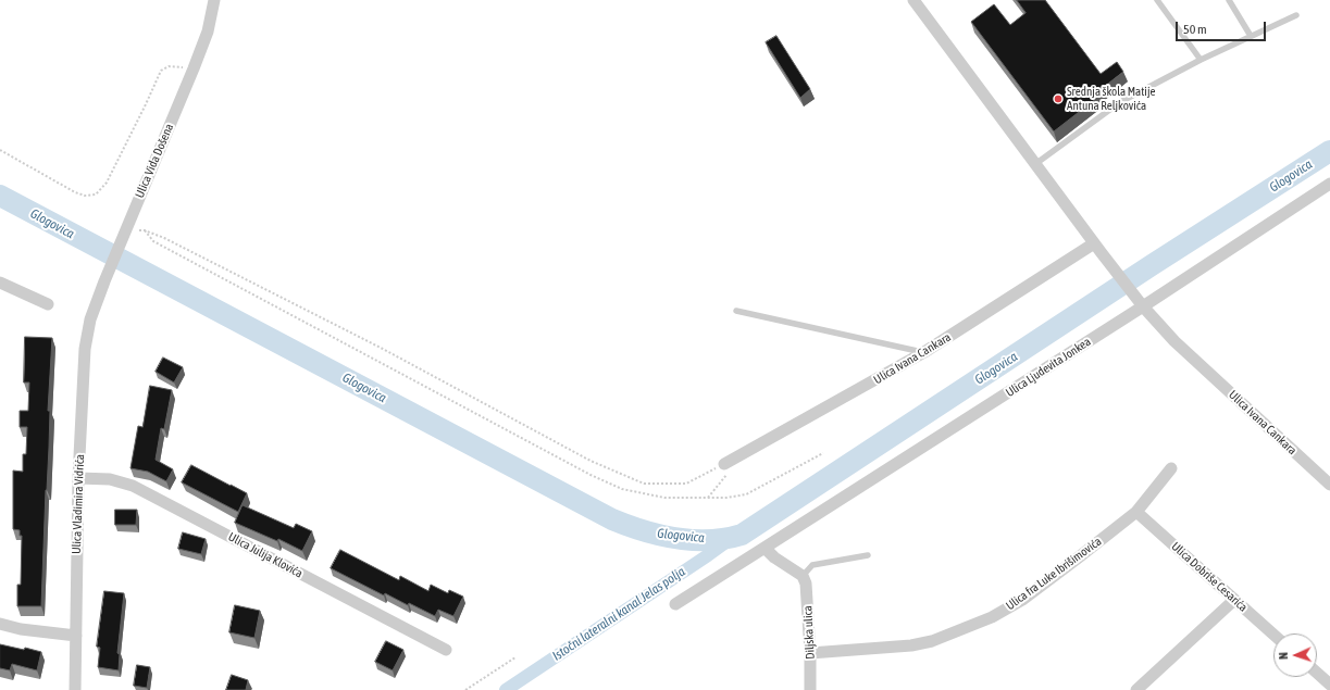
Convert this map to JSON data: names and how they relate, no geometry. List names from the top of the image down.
{
  "streets": {
    "street": [
      "Ulica Vida Došena",
      "Ulica Ivana Cankara",
      "Ulica Ljudevita Jonkea",
      "Ulica Vladimira Vidrića",
      "Ulica Julija Klovića",
      "Ulica fra Luke Ibrišimovića",
      "Ulica Dobriše Cesarića",
      "Diljska ulica"
    ]
  },
  "crossings": [
    ["Ulica Vida Došena", "Ulica Vladimira Vidrića"],
    ["Ulica Ivana Cankara", "Ulica Ljudevita Jonkea"],
    ["Ulica Vladimira Vidrića", "Ulica Julija Klovića"],
    ["Ulica fra Luke Ibrišimovića", "Ulica Dobriše Cesarića"],
    ["Ulica fra Luke Ibrišimovića", "Diljska ulica"]
  ],
  "water": ["Glogovica", "Istočni lateralni kanal Jelas polja"],
  "places": ["Srednja škola Matije Antuna Reljkovića"],
  "scale_bar": "50 m",
  "north": "left"
}
